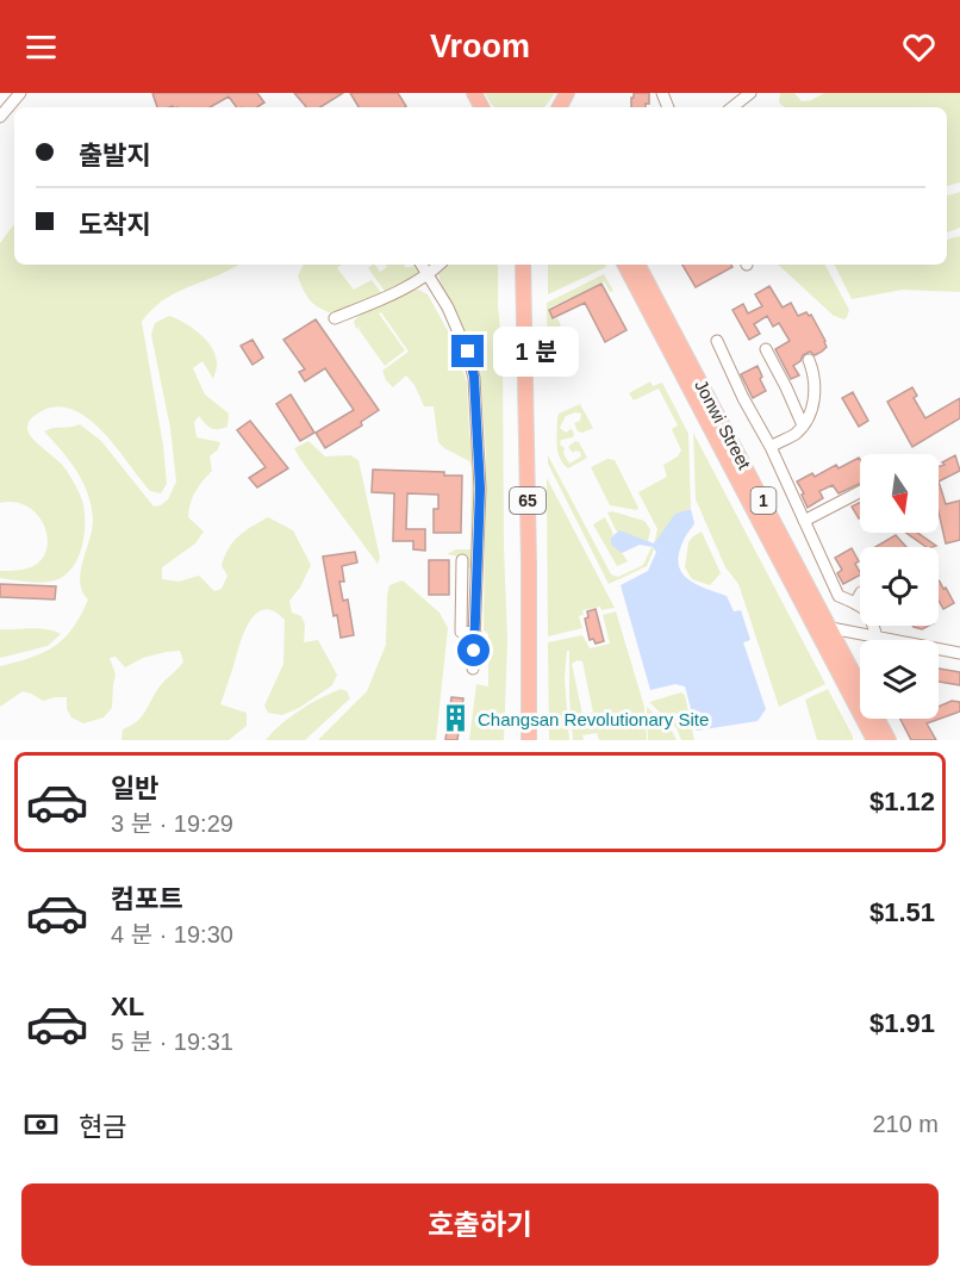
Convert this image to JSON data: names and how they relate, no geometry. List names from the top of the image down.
{
  "streets": {
    "main road": ["Jonwi Street", "65", "1"]
  },
  "places": {
    "building": ["Changsan Revolutionary Site"]
  },
  "north": "bottom",
  "page": {
    "header": "Vroom",
    "banner": ["출발지", "도착지"],
    "bubble": "1 분",
    "list": [
      {
        "name": "일반",
        "note": "3 분 · 19:29",
        "value": "$1.12"
      },
      {
        "name": "컴포트",
        "note": "4 분 · 19:30",
        "value": "$1.51"
      },
      {
        "name": "XL",
        "note": "5 분 · 19:31",
        "value": "$1.91"
      }
    ],
    "pay": ["현금", "210 m"],
    "buttons": "호출하기"
  }
}
